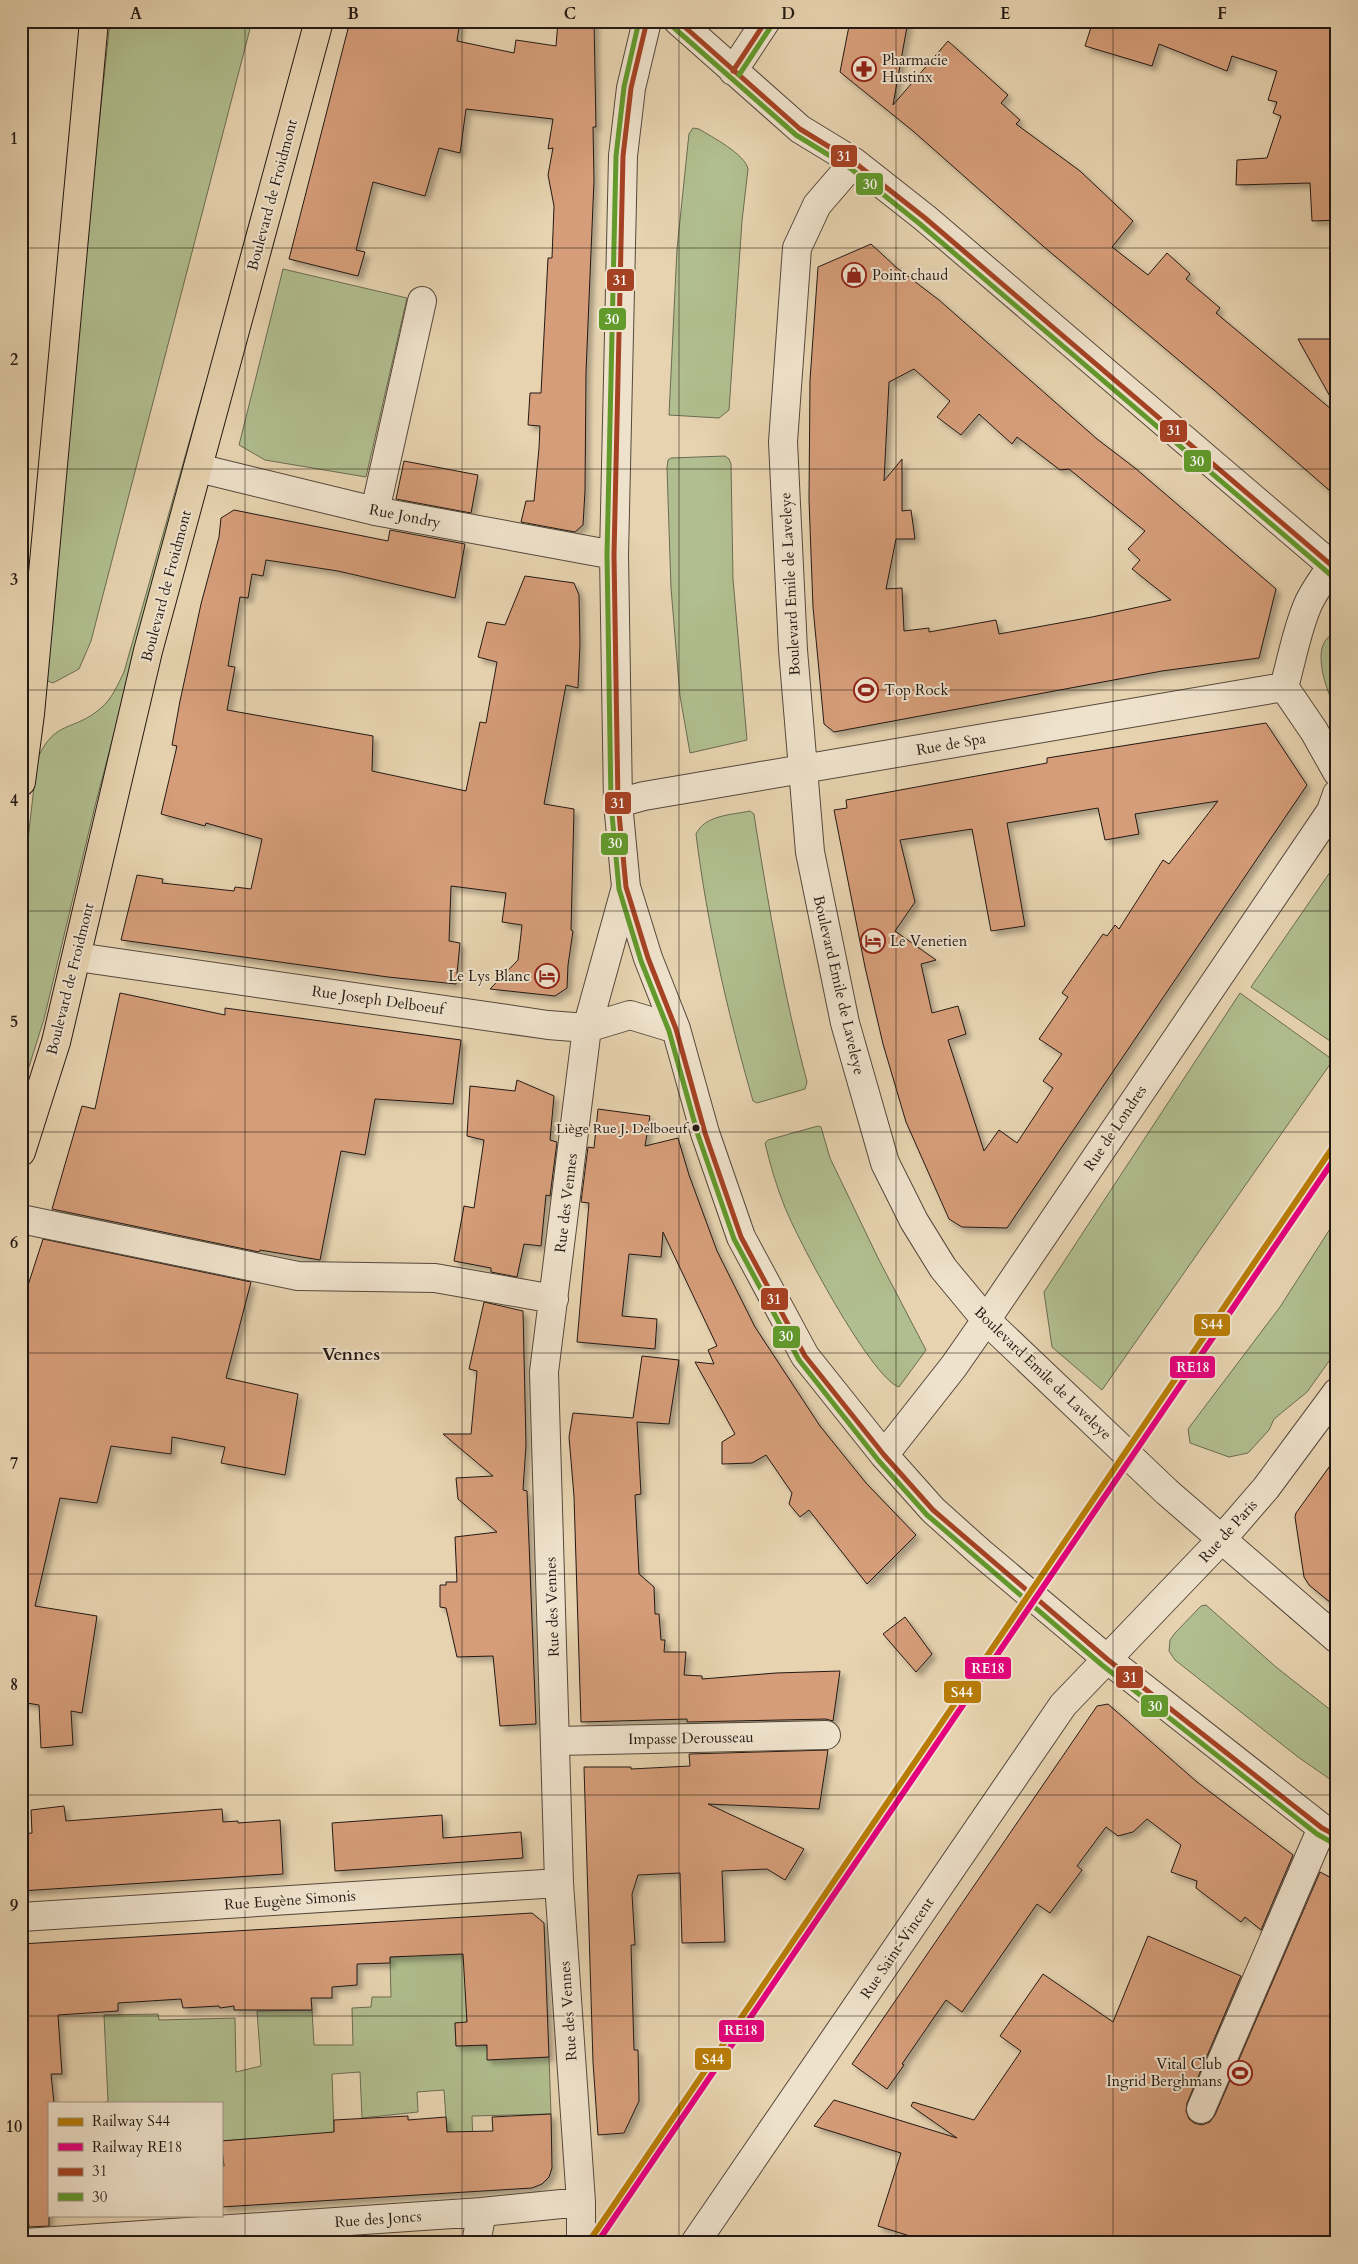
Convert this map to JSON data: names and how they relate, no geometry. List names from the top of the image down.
{
  "streets": {
    "main road": ["Boulevard de Froidmont"],
    "street": [
      "Rue Jondry",
      "Boulevard Emile de Laveleye",
      "Rue de Spa",
      "Rue Joseph Delboeuf",
      "Rue de Londres",
      "Rue des Vennes",
      "Rue de Paris",
      "Impasse Derousseau",
      "Rue Eugène Simonis",
      "Rue Saint-Vincent",
      "Rue des Joncs"
    ]
  },
  "crossings": [
    ["Boulevard de Froidmont", "Rue Jondry"],
    ["Boulevard de Froidmont", "Rue Joseph Delboeuf"],
    ["Rue Jondry", "Rue des Vennes"],
    ["Boulevard Emile de Laveleye", "Rue de Spa"],
    ["Boulevard Emile de Laveleye", "Rue de Londres"],
    ["Boulevard Emile de Laveleye", "Rue de Paris"],
    ["Rue de Spa", "Rue des Vennes"],
    ["Rue Joseph Delboeuf", "Rue des Vennes"],
    ["Rue des Vennes", "Impasse Derousseau"],
    ["Rue des Vennes", "Rue Eugène Simonis"],
    ["Rue des Vennes", "Rue des Joncs"],
    ["Rue de Paris", "Rue Saint-Vincent"]
  ],
  "districts": ["Vennes"],
  "places": {
    "pharmacy": ["Pharmacie Hustinx"],
    "shop": ["Point chaud"],
    "sports": ["Top Rock", "Vital Club Ingrid Berghmans"],
    "hotel": ["Le Venetien", "Le Lys Blanc"],
    "other": ["Liège Rue J. Delboeuf"]
  },
  "lines": [
    "transit line 31",
    "transit line 30",
    "rail line S44",
    "rail line RE18"
  ],
  "legend": [
    "Railway S44",
    "Railway RE18",
    "31",
    "30"
  ],
  "grid": {
    "columns": [
      "A",
      "B",
      "C",
      "D",
      "E",
      "F"
    ],
    "rows": [
      "1",
      "2",
      "3",
      "4",
      "5",
      "6",
      "7",
      "8",
      "9",
      "10"
    ]
  }
}
